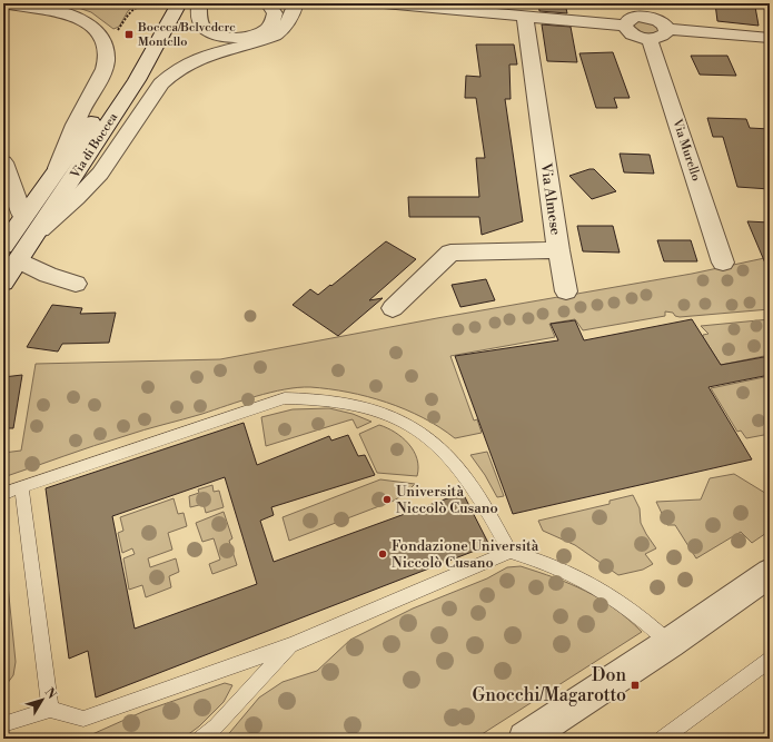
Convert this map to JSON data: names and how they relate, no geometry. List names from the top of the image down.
{
  "streets": {
    "street": ["Via di Boccea", "Via Murello", "Via Almese"]
  },
  "places": {
    "transit": ["Boccea/Belvedere Montello", "Don Gnocchi/Magarotto"],
    "other": ["Università Niccolò Cusano", "Fondazione Università Niccolò Cusano"]
  },
  "north": "top right"
}
